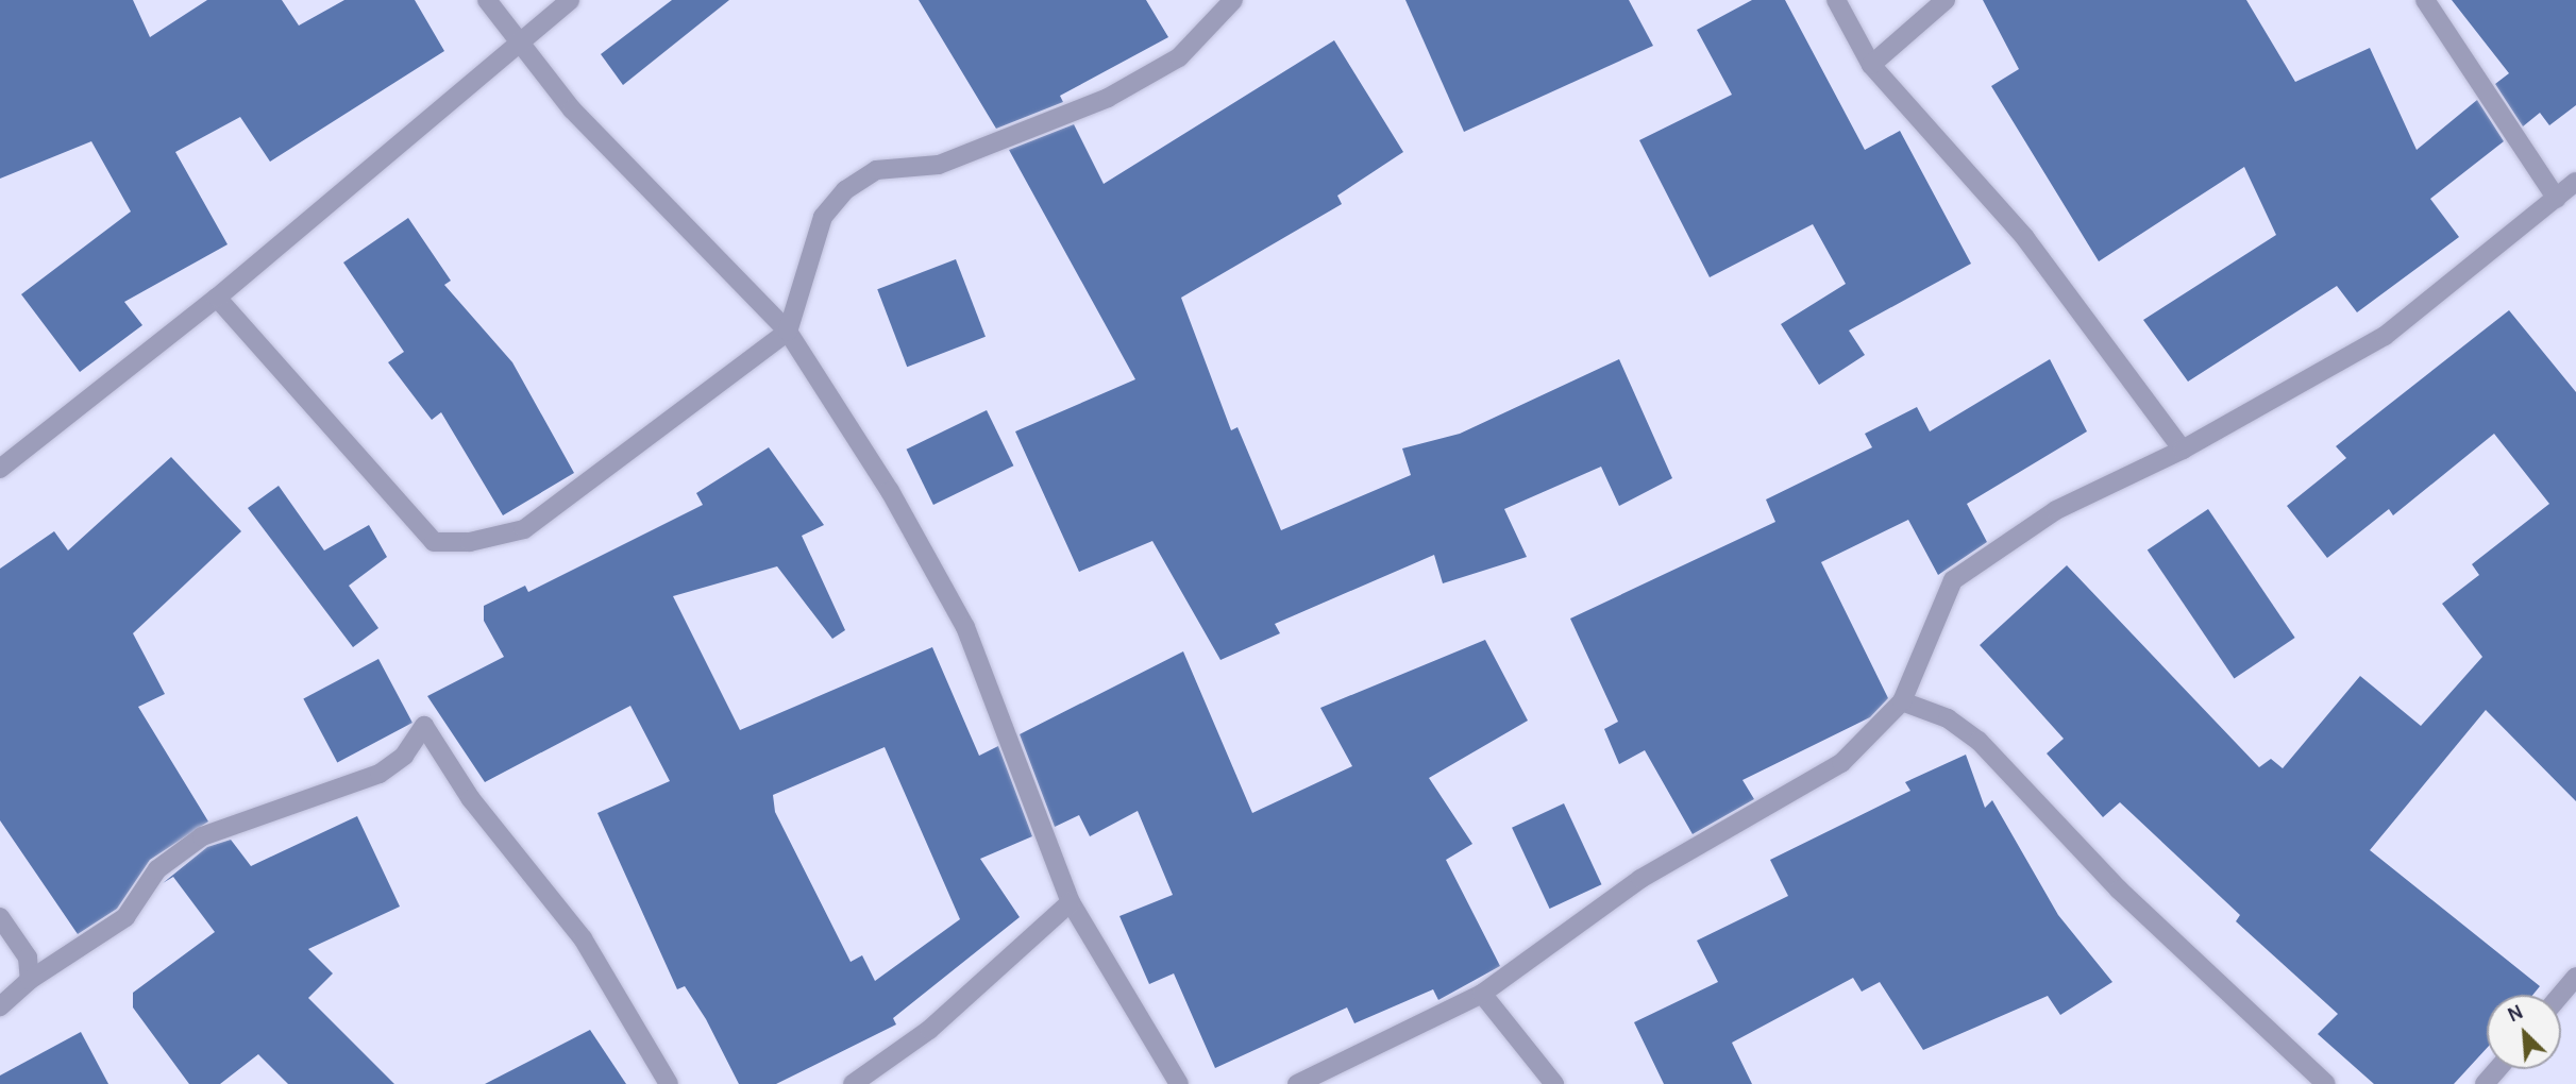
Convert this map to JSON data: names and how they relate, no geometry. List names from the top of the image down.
{
  "north": "top left"
}
